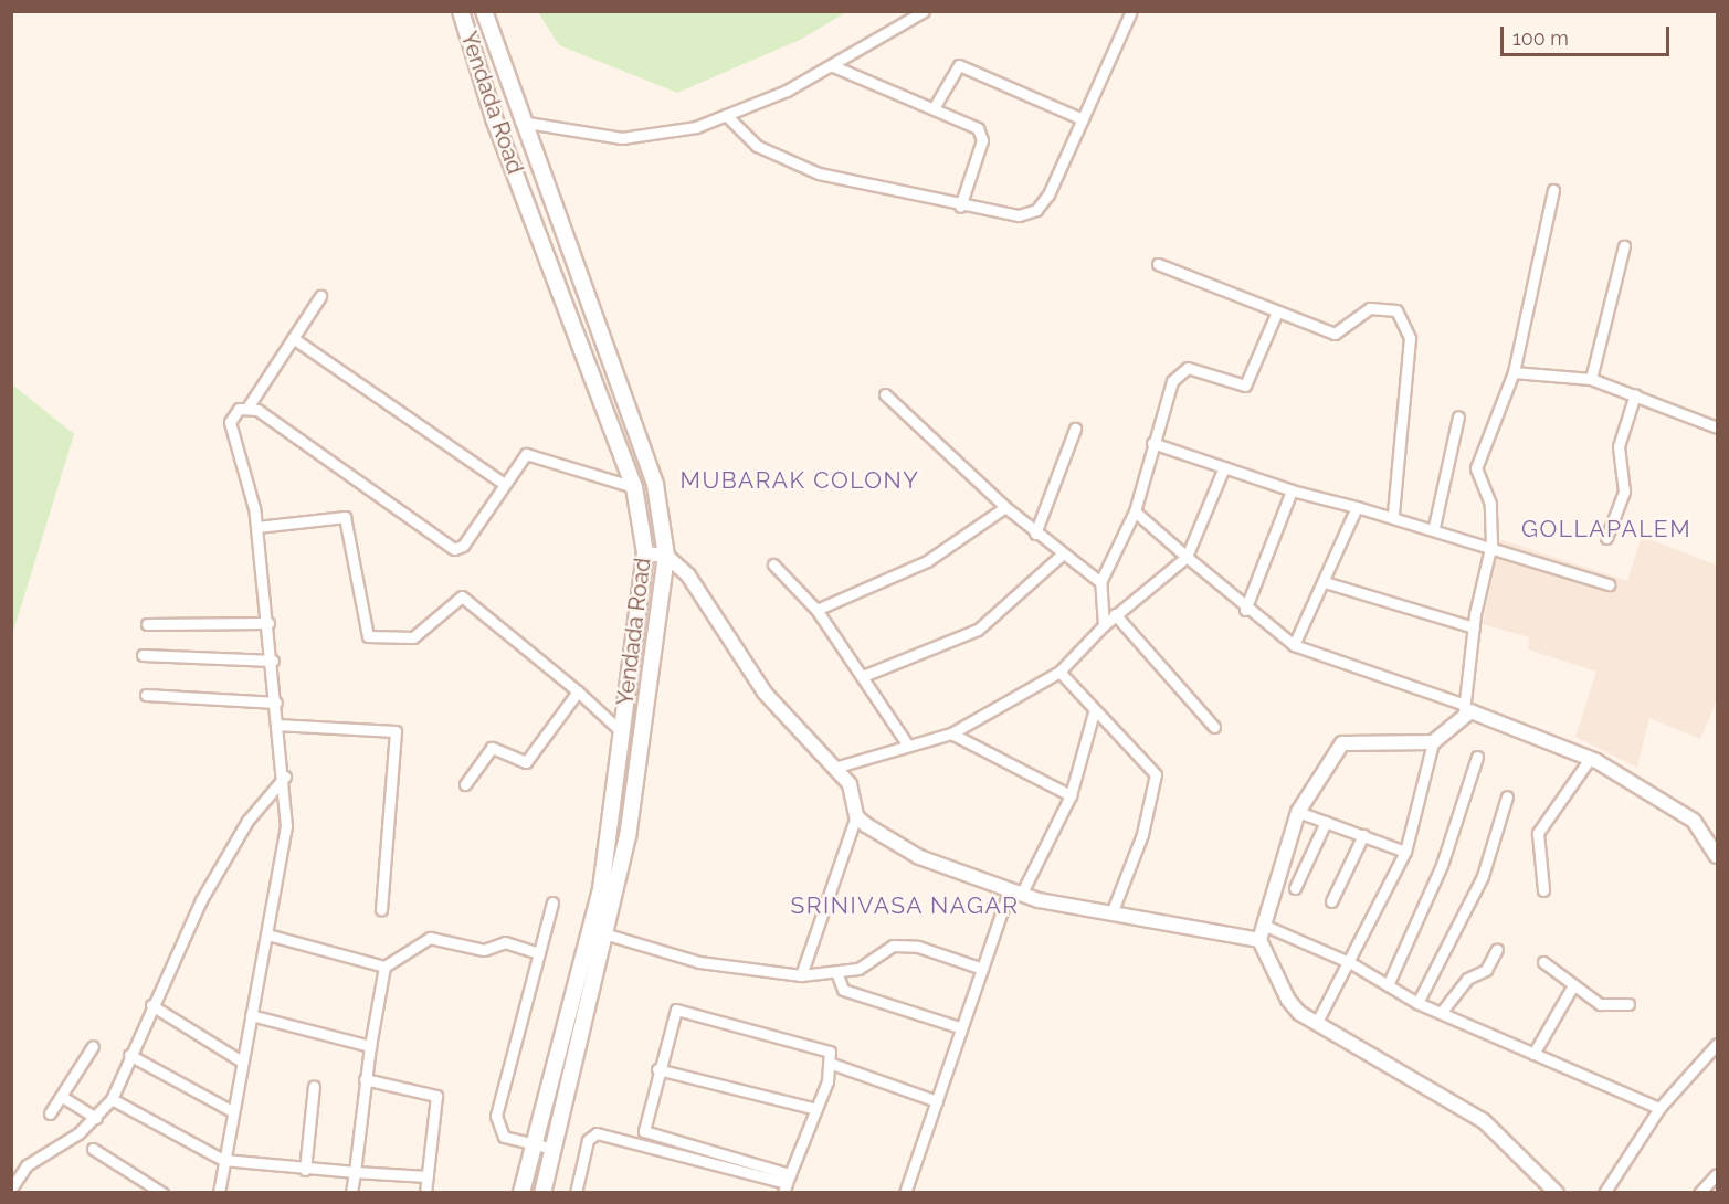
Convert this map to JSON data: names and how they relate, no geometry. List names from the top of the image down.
{
  "streets": {
    "main road": ["Yendada Road"]
  },
  "districts": ["MUBARAK COLONY", "GOLLAPALEM", "SRINIVASA NAGAR"],
  "scale_bar": "100 m"
}
